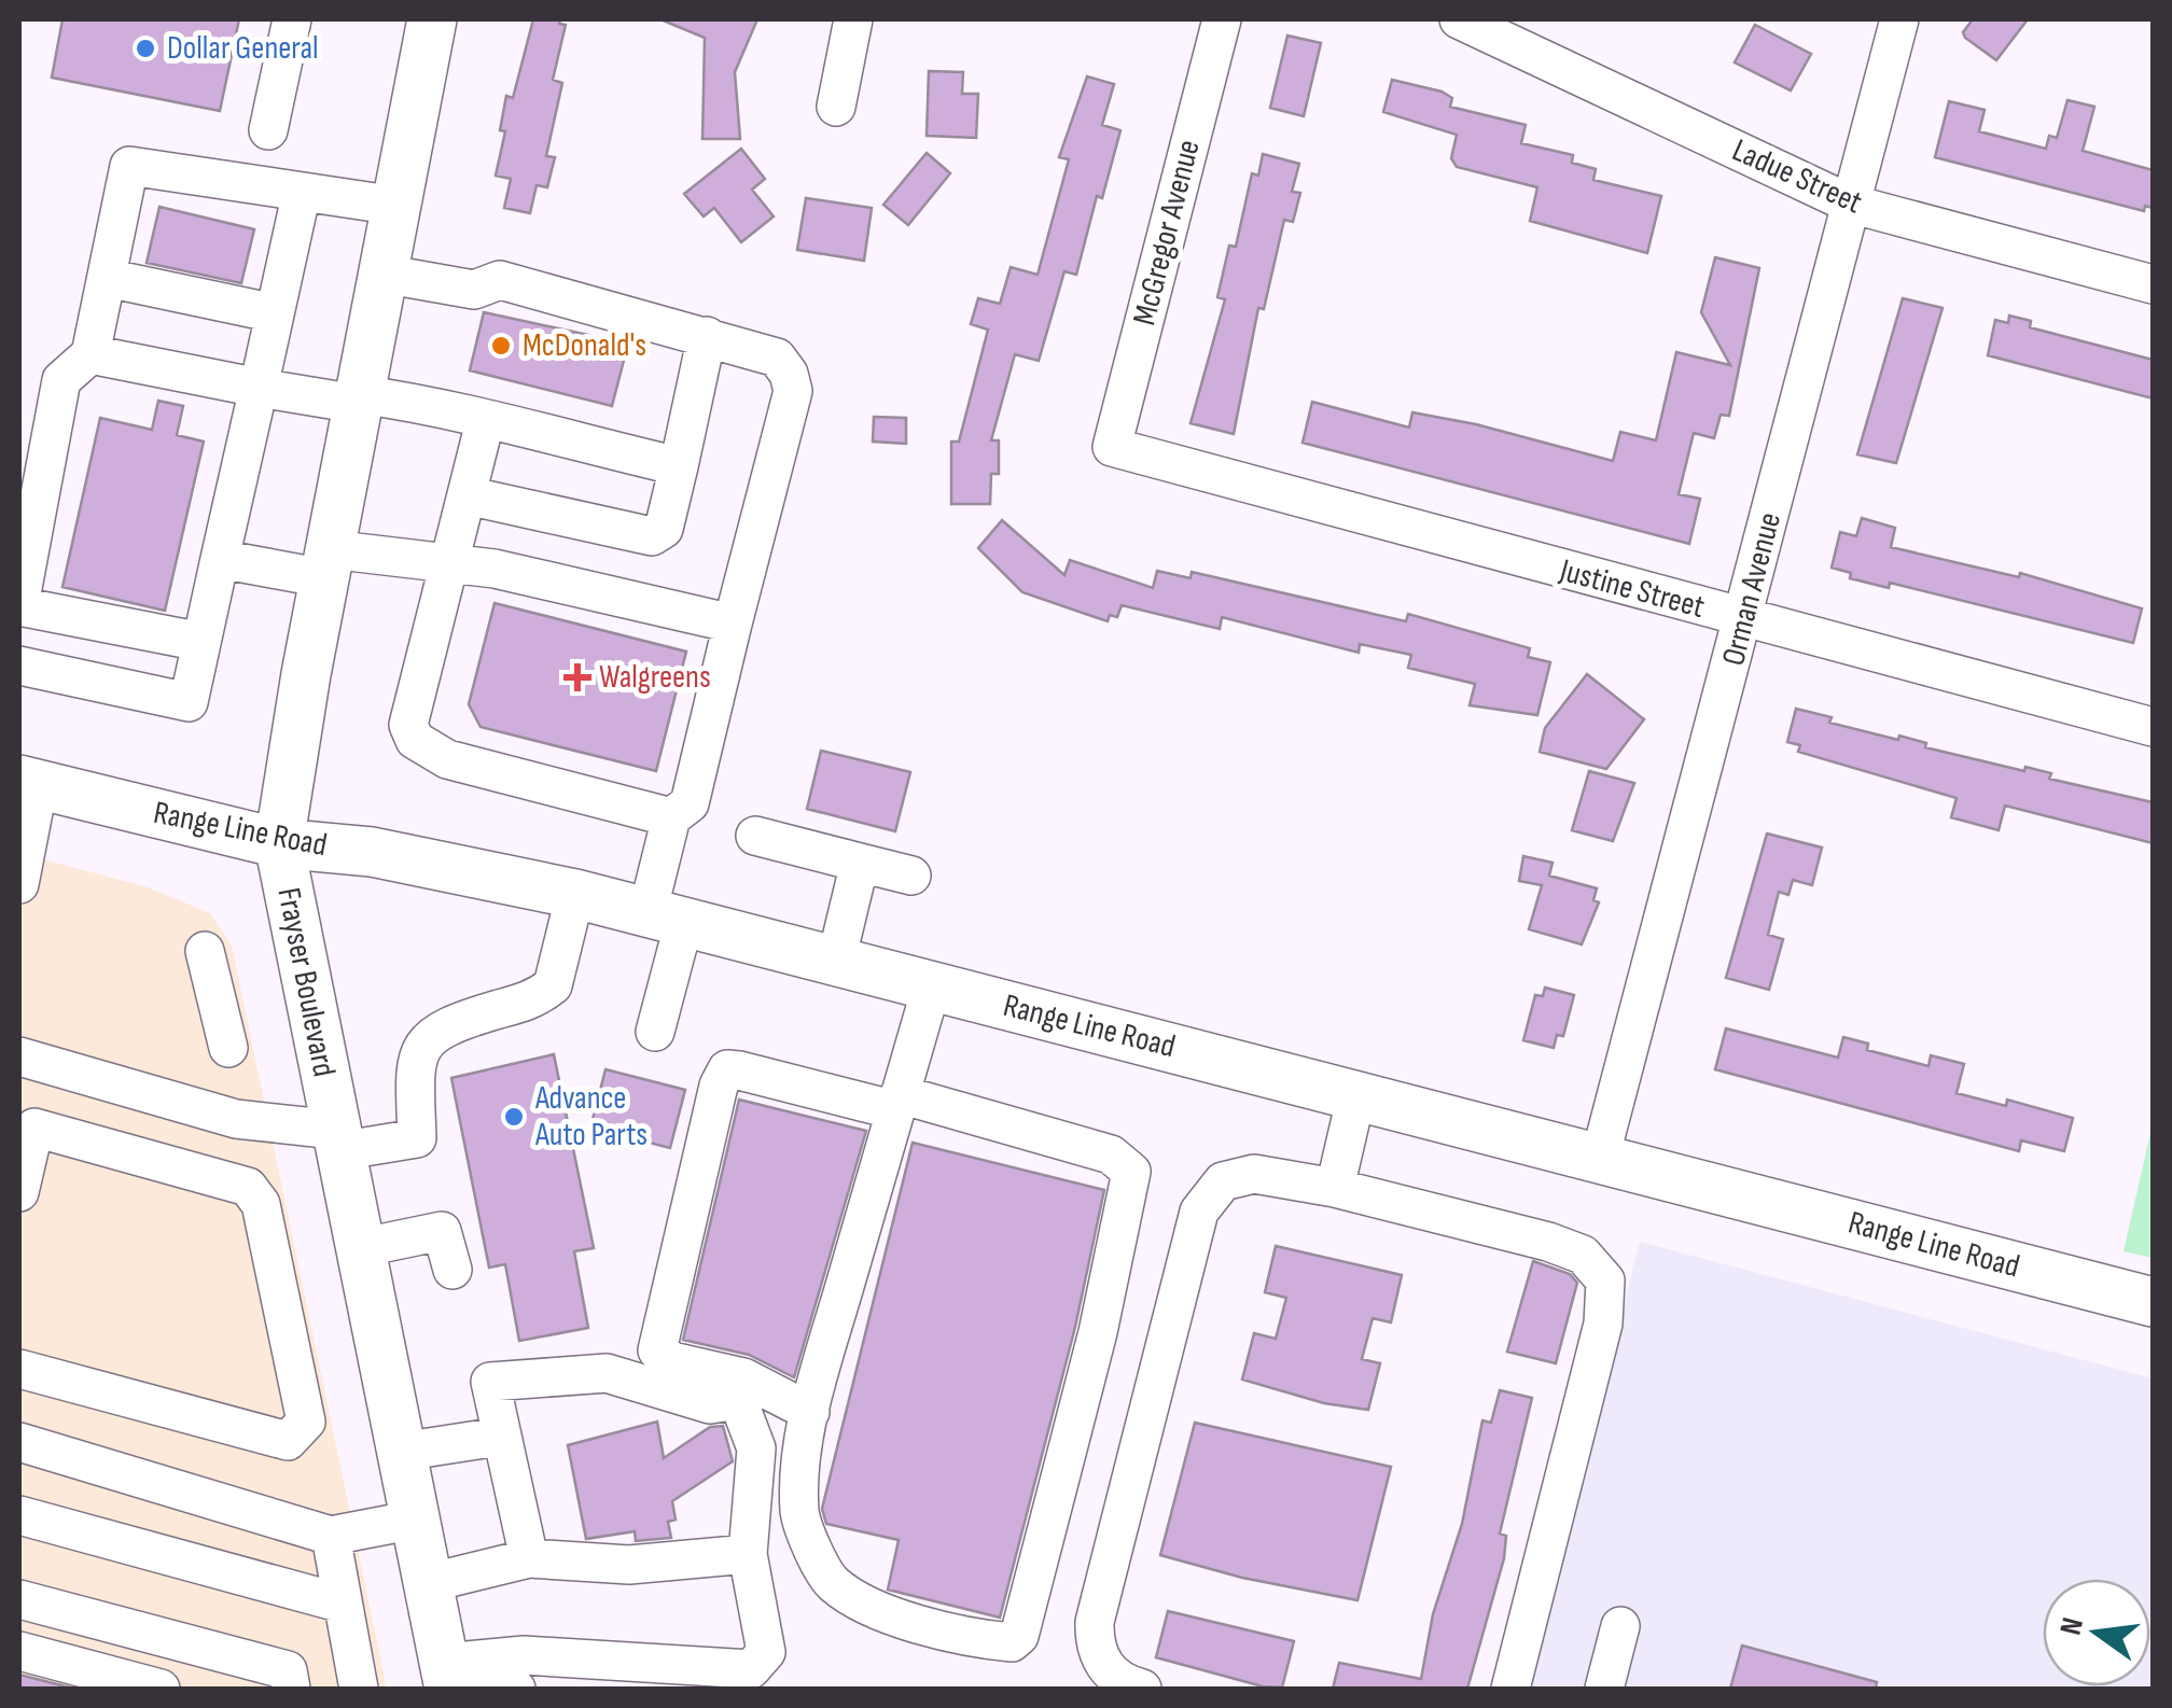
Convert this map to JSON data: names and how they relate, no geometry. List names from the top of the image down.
{
  "streets": {
    "main road": ["Range Line Road", "Frayser Boulevard"],
    "street": [
      "Ladue Street",
      "McGregor Avenue",
      "Justine Street",
      "Orman Avenue"
    ]
  },
  "crossings": [
    ["Ladue Street", "Orman Avenue"],
    ["McGregor Avenue", "Justine Street"],
    ["Justine Street", "Orman Avenue"],
    ["Orman Avenue", "Range Line Road"],
    ["Range Line Road", "Frayser Boulevard"]
  ],
  "places": {
    "other": ["Dollar General", "McDonald's", "Advance Auto Parts"],
    "health": ["Walgreens"]
  },
  "north": "left"
}
